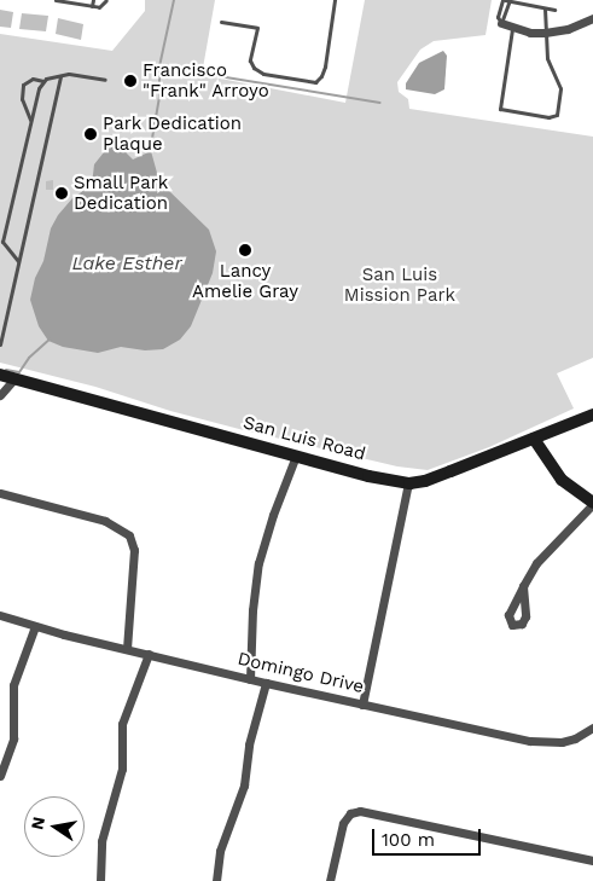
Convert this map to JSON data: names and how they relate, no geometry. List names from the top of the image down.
{
  "streets": {
    "street": ["San Luis Road", "Domingo Drive"]
  },
  "water": ["Lake Esther"],
  "parks": ["San Luis Mission Park"],
  "places": [
    "Francisco \"Frank\" Arroyo",
    "Park Dedication Plaque",
    "Small Park Dedication",
    "Lancy Amelie Gray"
  ],
  "scale_bar": "100 m",
  "north": "left"
}
